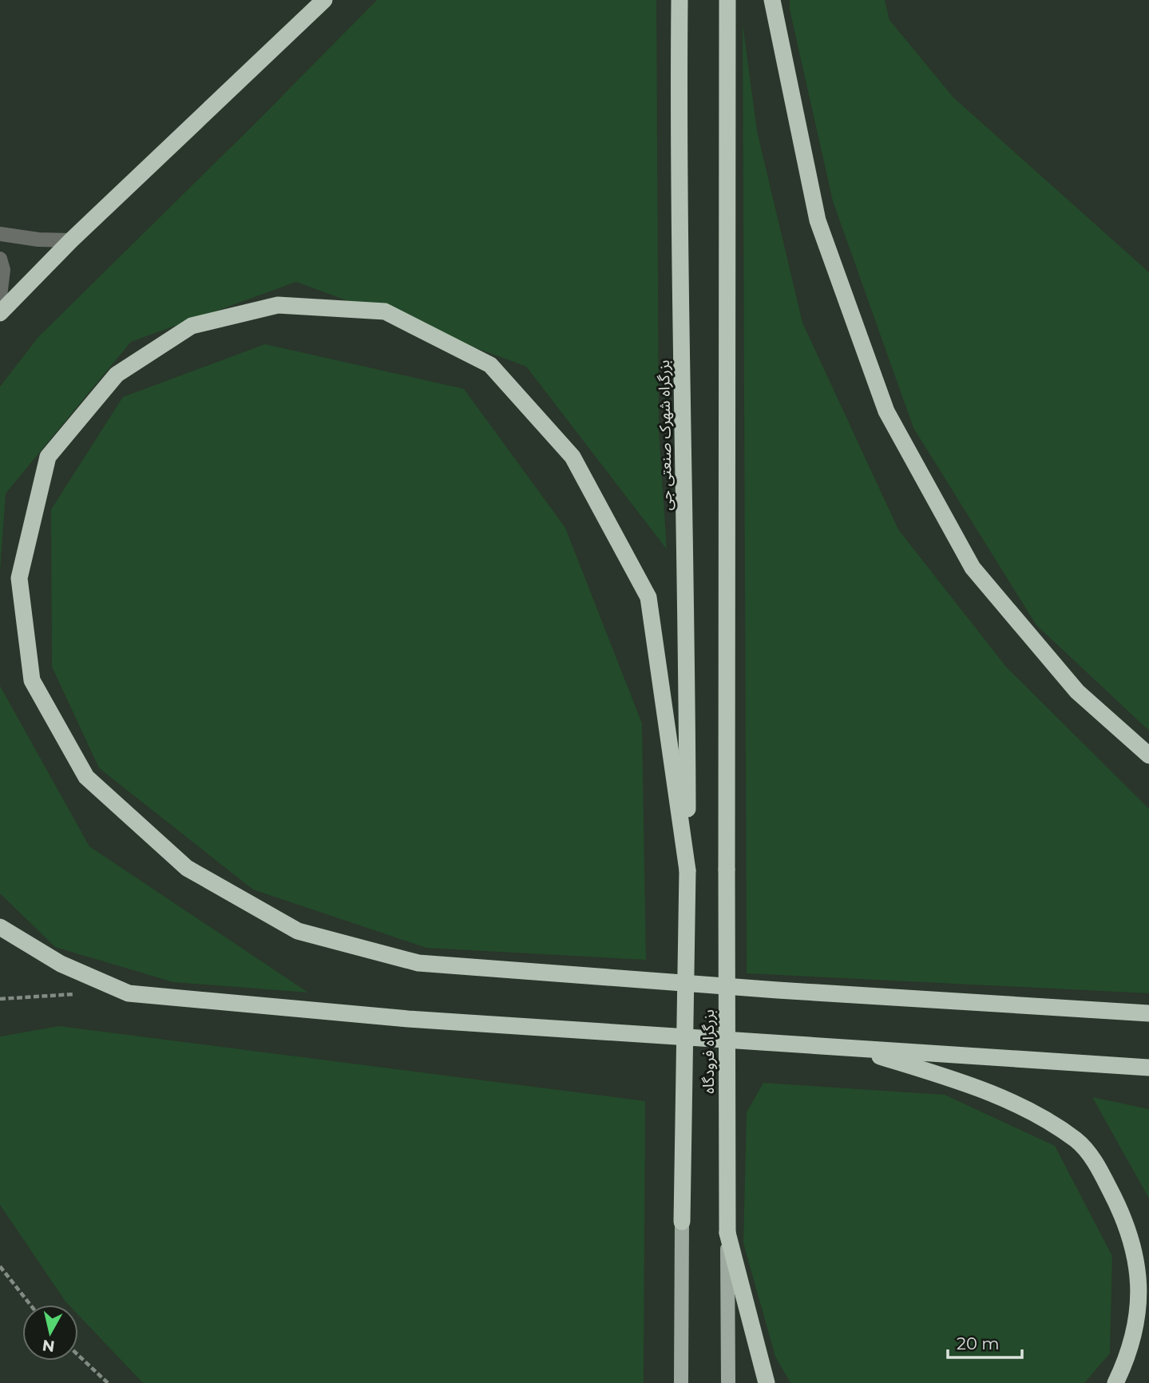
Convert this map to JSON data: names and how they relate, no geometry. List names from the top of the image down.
{
  "streets": {
    "highway": ["بزرگراه شهرک صنعتی جی", "بزرگراه فرودگاه"]
  },
  "crossings": [
    ["بزرگراه شهرک صنعتی جی", "بزرگراه فرودگاه"]
  ],
  "scale_bar": "20 m",
  "north": "bottom"
}
